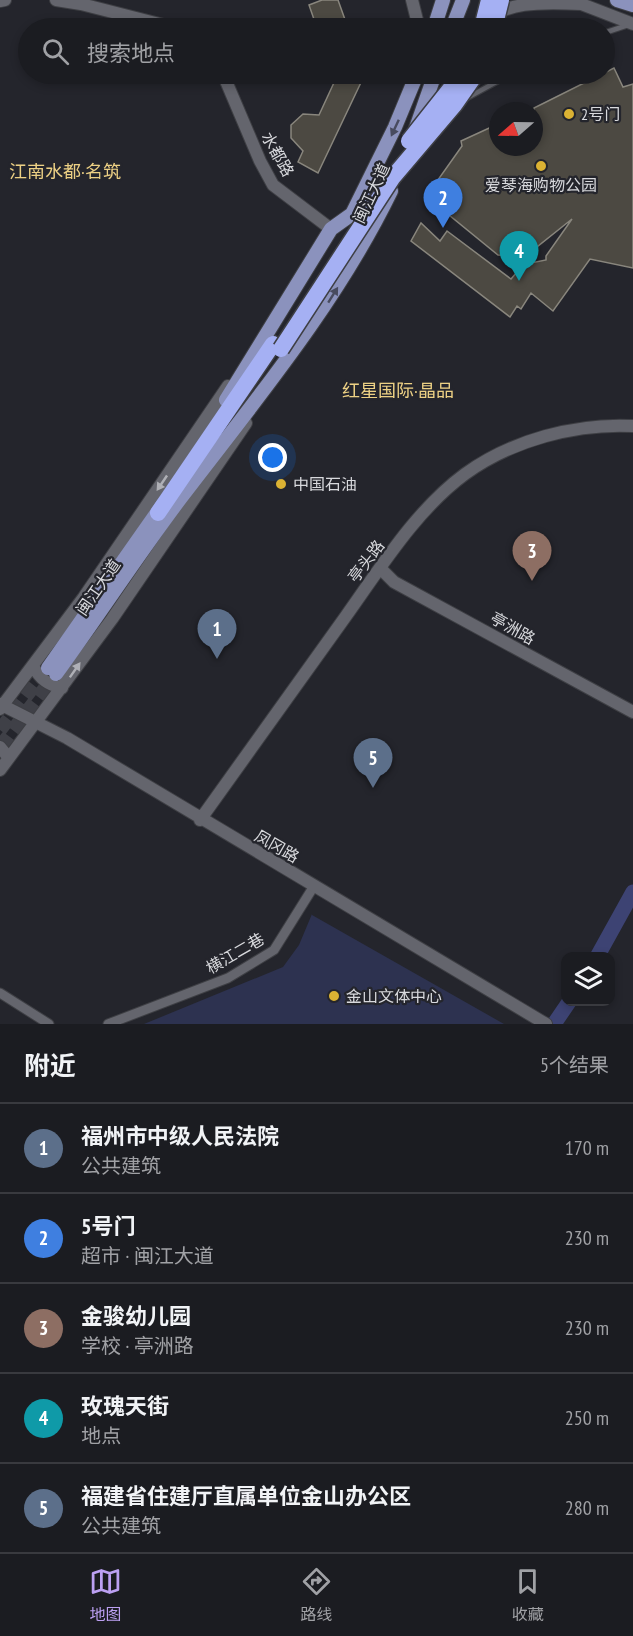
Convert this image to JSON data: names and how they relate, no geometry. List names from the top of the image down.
{
  "streets": {
    "main road": [
      "水都路",
      "闽江大道",
      "亭头路",
      "亭洲路",
      "凤冈路"
    ],
    "street": ["横江二巷"]
  },
  "crossings": [
    ["水都路", "闽江大道"],
    ["亭头路", "亭洲路"],
    ["亭头路", "凤冈路"],
    ["凤冈路", "横江二巷"]
  ],
  "districts": ["江南水都·名筑", "红星国际·晶品"],
  "places": [
    "2号门",
    "爱琴海购物公园",
    "中国石油",
    "金山文体中心"
  ],
  "north": "left",
  "page": {
    "search": "搜索地点",
    "pins": [
      "2",
      "4",
      "3",
      "1",
      "5"
    ],
    "heading": ["附近", "5个结果"],
    "list": [
      {
        "mark": "1",
        "name": "福州市中级人民法院",
        "note": "公共建筑",
        "value": "170 m"
      },
      {
        "mark": "2",
        "name": "5号门",
        "note": "超市 · 闽江大道",
        "value": "230 m"
      },
      {
        "mark": "3",
        "name": "金骏幼儿园",
        "note": "学校 · 亭洲路",
        "value": "230 m"
      },
      {
        "mark": "4",
        "name": "玫瑰天街",
        "note": "地点",
        "value": "250 m"
      },
      {
        "mark": "5",
        "name": "福建省住建厅直属单位金山办公区",
        "note": "公共建筑",
        "value": "280 m"
      }
    ],
    "nav": ["地图", "路线", "收藏"]
  }
}
